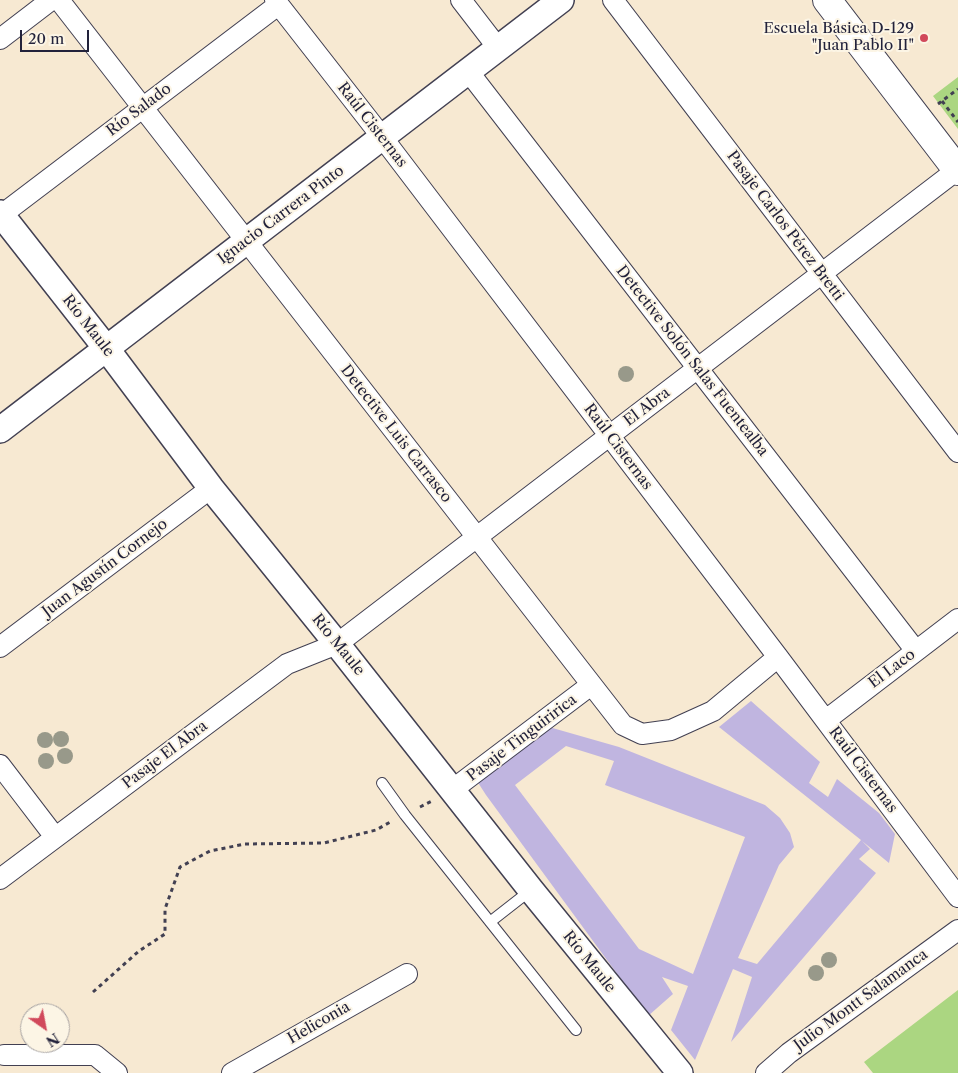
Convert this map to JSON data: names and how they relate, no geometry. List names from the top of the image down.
{
  "streets": {
    "street": [
      "Río Salado",
      "Raúl Cisternas",
      "Ignacio Carrera Pinto",
      "Pasaje Carlos Pérez Bretti",
      "Río Maule",
      "Detective Solón Salas Fuentealba",
      "El Abra",
      "Detective Luis Carrasco",
      "Juan Agustín Cornejo",
      "El Laco",
      "Pasaje Tinguiririca",
      "Pasaje El Abra",
      "Julio Montt Salamanca",
      "Heliconia"
    ]
  },
  "crossings": [
    ["Río Salado", "Raúl Cisternas"],
    ["Río Salado", "Río Maule"],
    ["Río Salado", "Detective Luis Carrasco"],
    ["Raúl Cisternas", "Ignacio Carrera Pinto"],
    ["Raúl Cisternas", "El Abra"],
    ["Raúl Cisternas", "Detective Luis Carrasco"],
    ["Raúl Cisternas", "El Laco"],
    ["Ignacio Carrera Pinto", "Río Maule"],
    ["Ignacio Carrera Pinto", "Detective Solón Salas Fuentealba"],
    ["Ignacio Carrera Pinto", "Detective Luis Carrasco"],
    ["Pasaje Carlos Pérez Bretti", "El Abra"],
    ["Río Maule", "El Abra"],
    ["Río Maule", "Juan Agustín Cornejo"],
    ["Río Maule", "Pasaje Tinguiririca"],
    ["Río Maule", "Pasaje El Abra"],
    ["Detective Solón Salas Fuentealba", "El Abra"],
    ["Detective Solón Salas Fuentealba", "El Laco"],
    ["El Abra", "Detective Luis Carrasco"],
    ["El Abra", "Pasaje El Abra"],
    ["Detective Luis Carrasco", "Pasaje Tinguiririca"]
  ],
  "places": ["Escuela Básica D-129 \"Juan Pablo II\""],
  "scale_bar": "20 m",
  "north": "bottom right"
}
